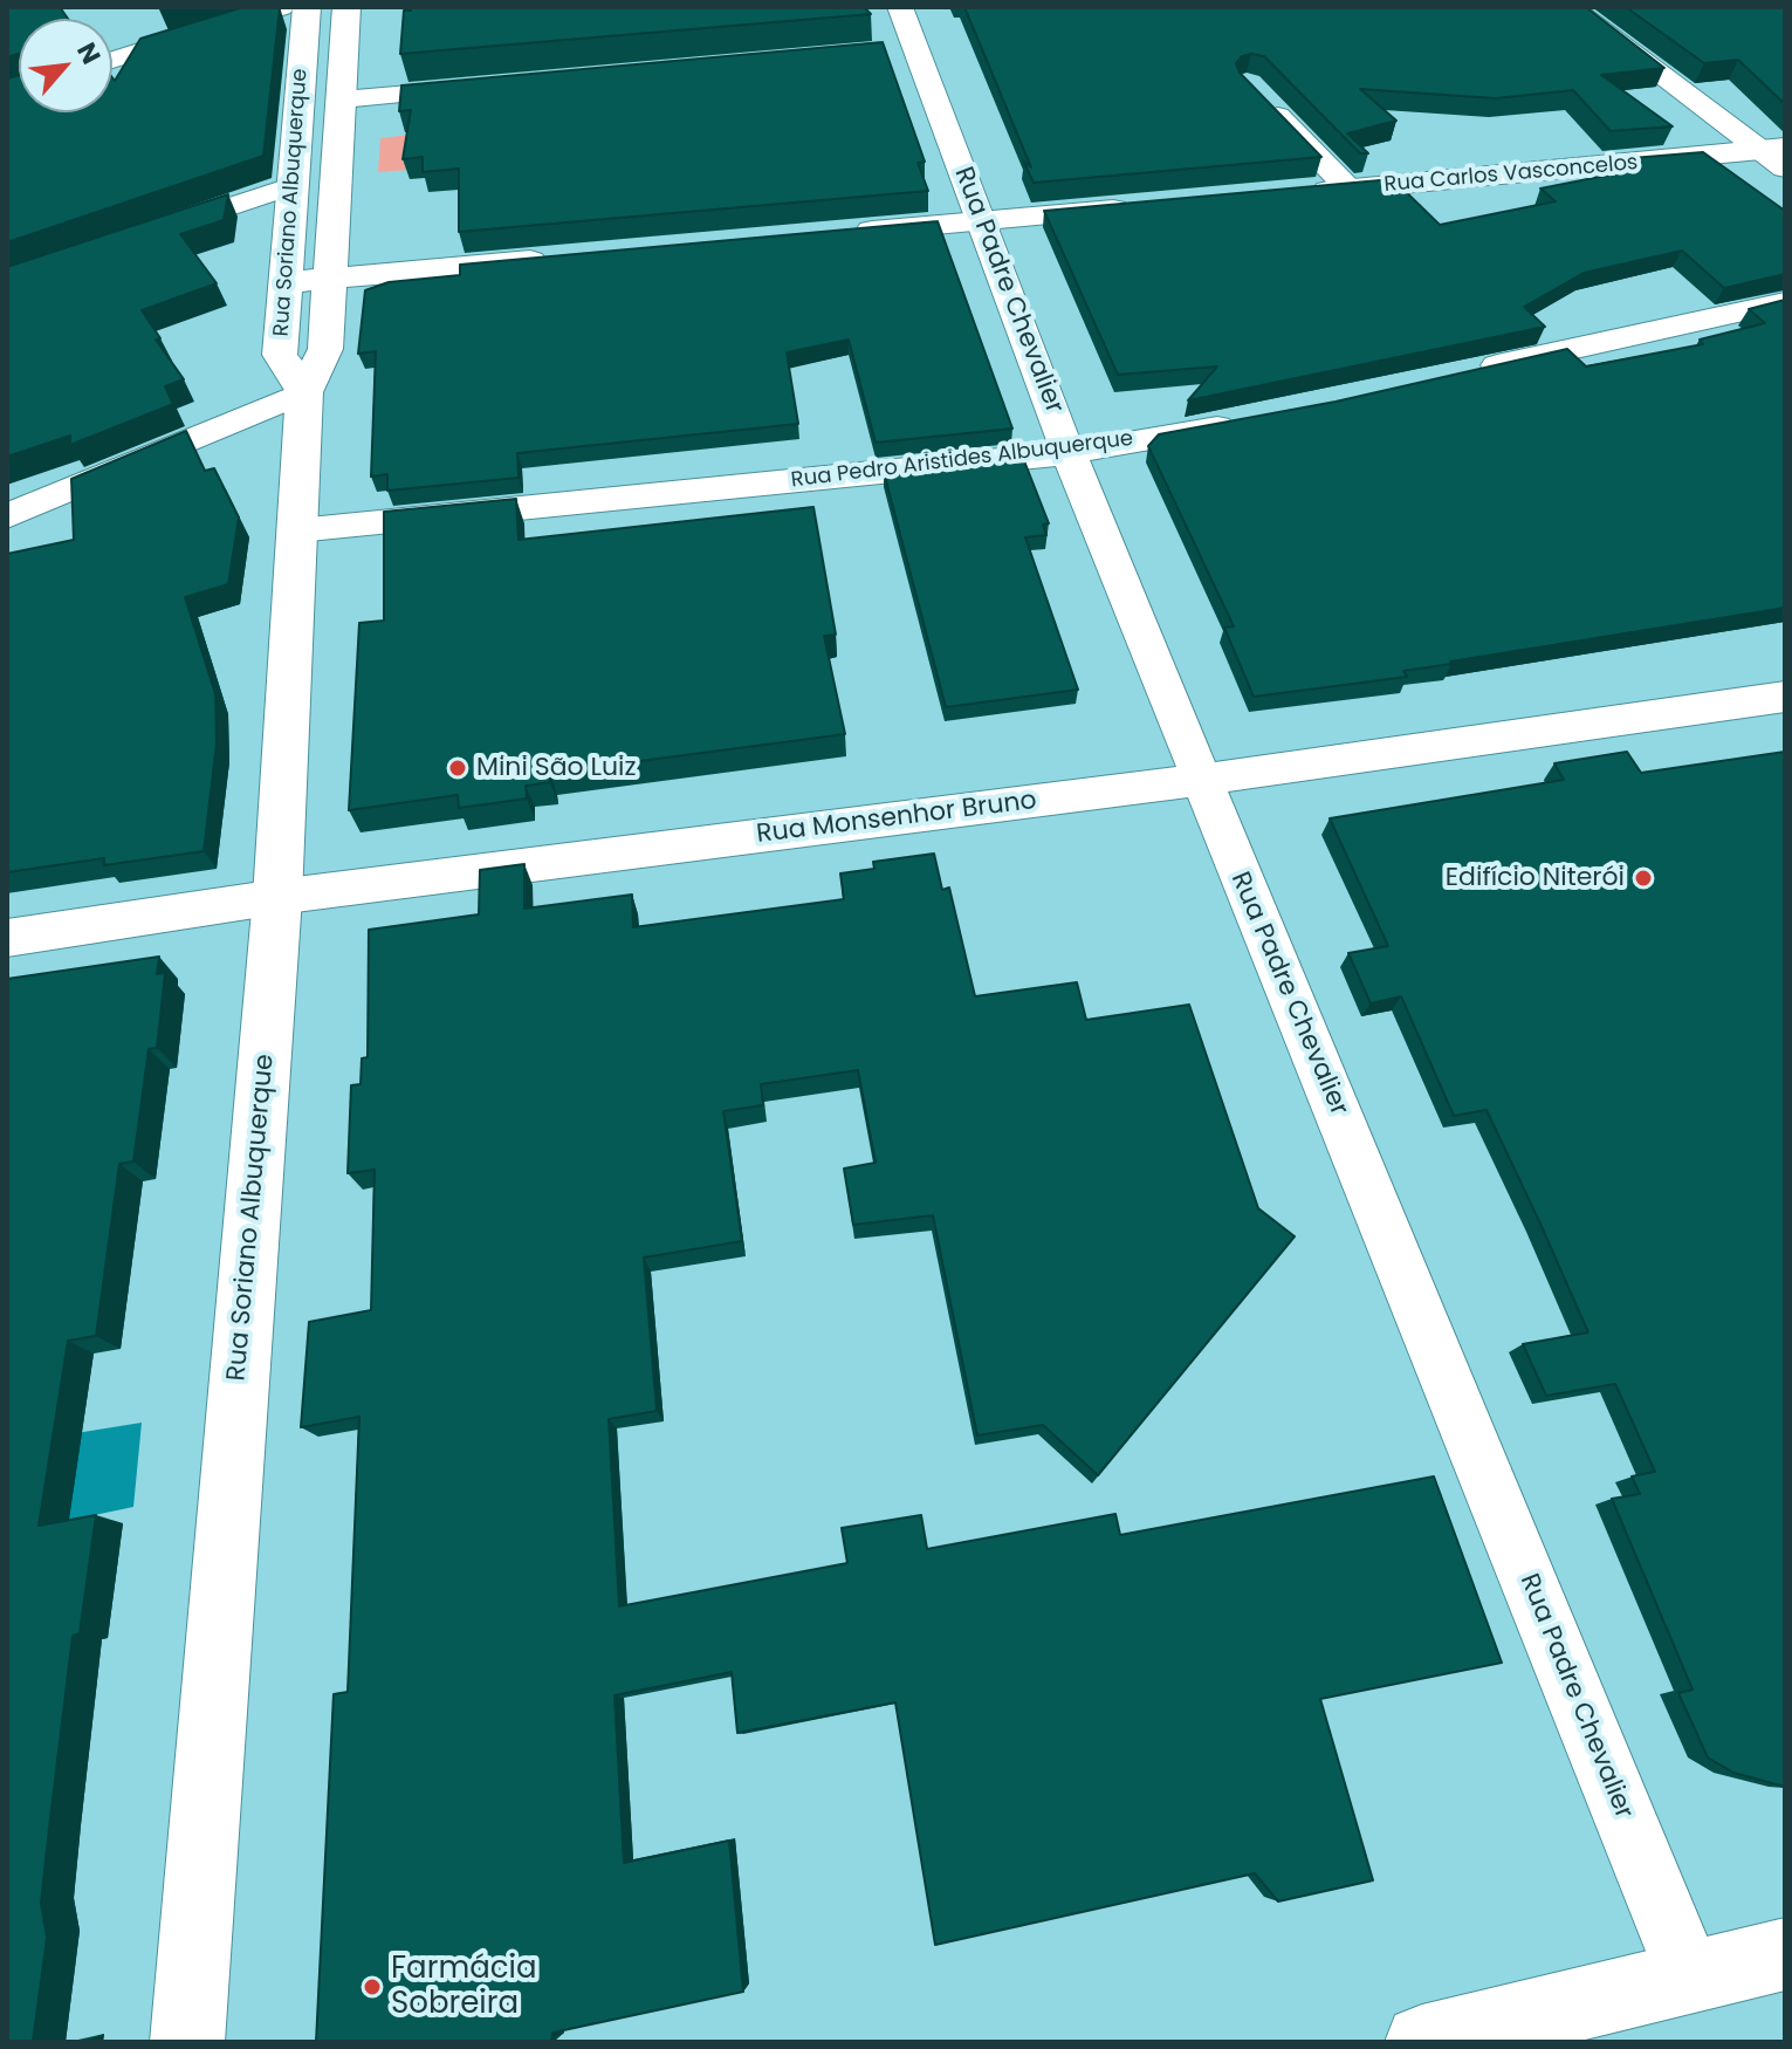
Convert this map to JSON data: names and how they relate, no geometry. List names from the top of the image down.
{
  "streets": {
    "main road": ["Rua Carlos Vasconcelos", "Rua Soriano Albuquerque"],
    "street": ["Rua Padre Chevalier", "Rua Pedro Aristides Albuquerque", "Rua Monsenhor Bruno"]
  },
  "crossings": [
    ["Rua Soriano Albuquerque", "Rua Pedro Aristides Albuquerque"],
    ["Rua Soriano Albuquerque", "Rua Monsenhor Bruno"],
    ["Rua Padre Chevalier", "Rua Pedro Aristides Albuquerque"],
    ["Rua Padre Chevalier", "Rua Monsenhor Bruno"]
  ],
  "places": ["Mini São Luiz", "Edifício Niterói", "Farmácia Sobreira"],
  "north": "top right"
}
